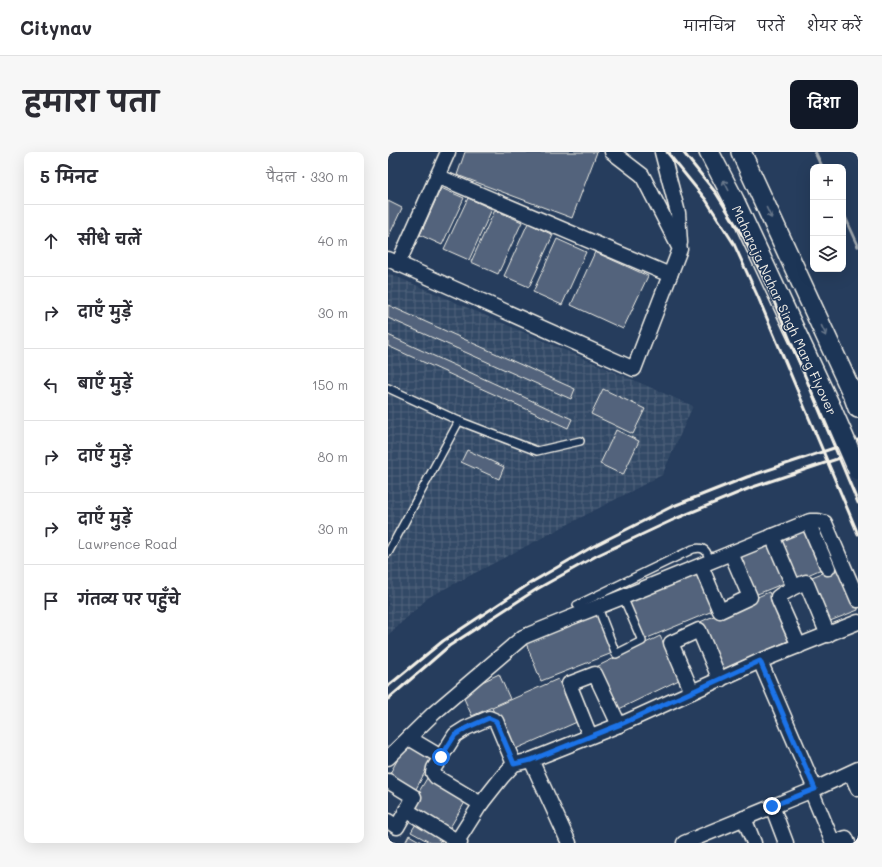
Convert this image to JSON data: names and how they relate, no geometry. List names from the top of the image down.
{
  "streets": {
    "main road": ["Maharaja Nahar Singh Marg Flyover"]
  },
  "page": {
    "header": "Citynav",
    "nav": ["मानचित्र", "परतें", "शेयर करें"],
    "title": "हमारा पता",
    "buttons": "दिशा",
    "heading": ["5 मिनट", "पैदल · 330 m"],
    "map_buttons": ["+", "−"],
    "list": [
      ["सीधे चलें", "40 m"],
      ["दाएँ मुड़ें", "30 m"],
      ["बाएँ मुड़ें", "150 m"],
      ["दाएँ मुड़ें", "80 m"],
      ["दाएँ मुड़ें", "Lawrence Road", "30 m"],
      "गंतव्य पर पहुँचे"
    ]
  }
}
